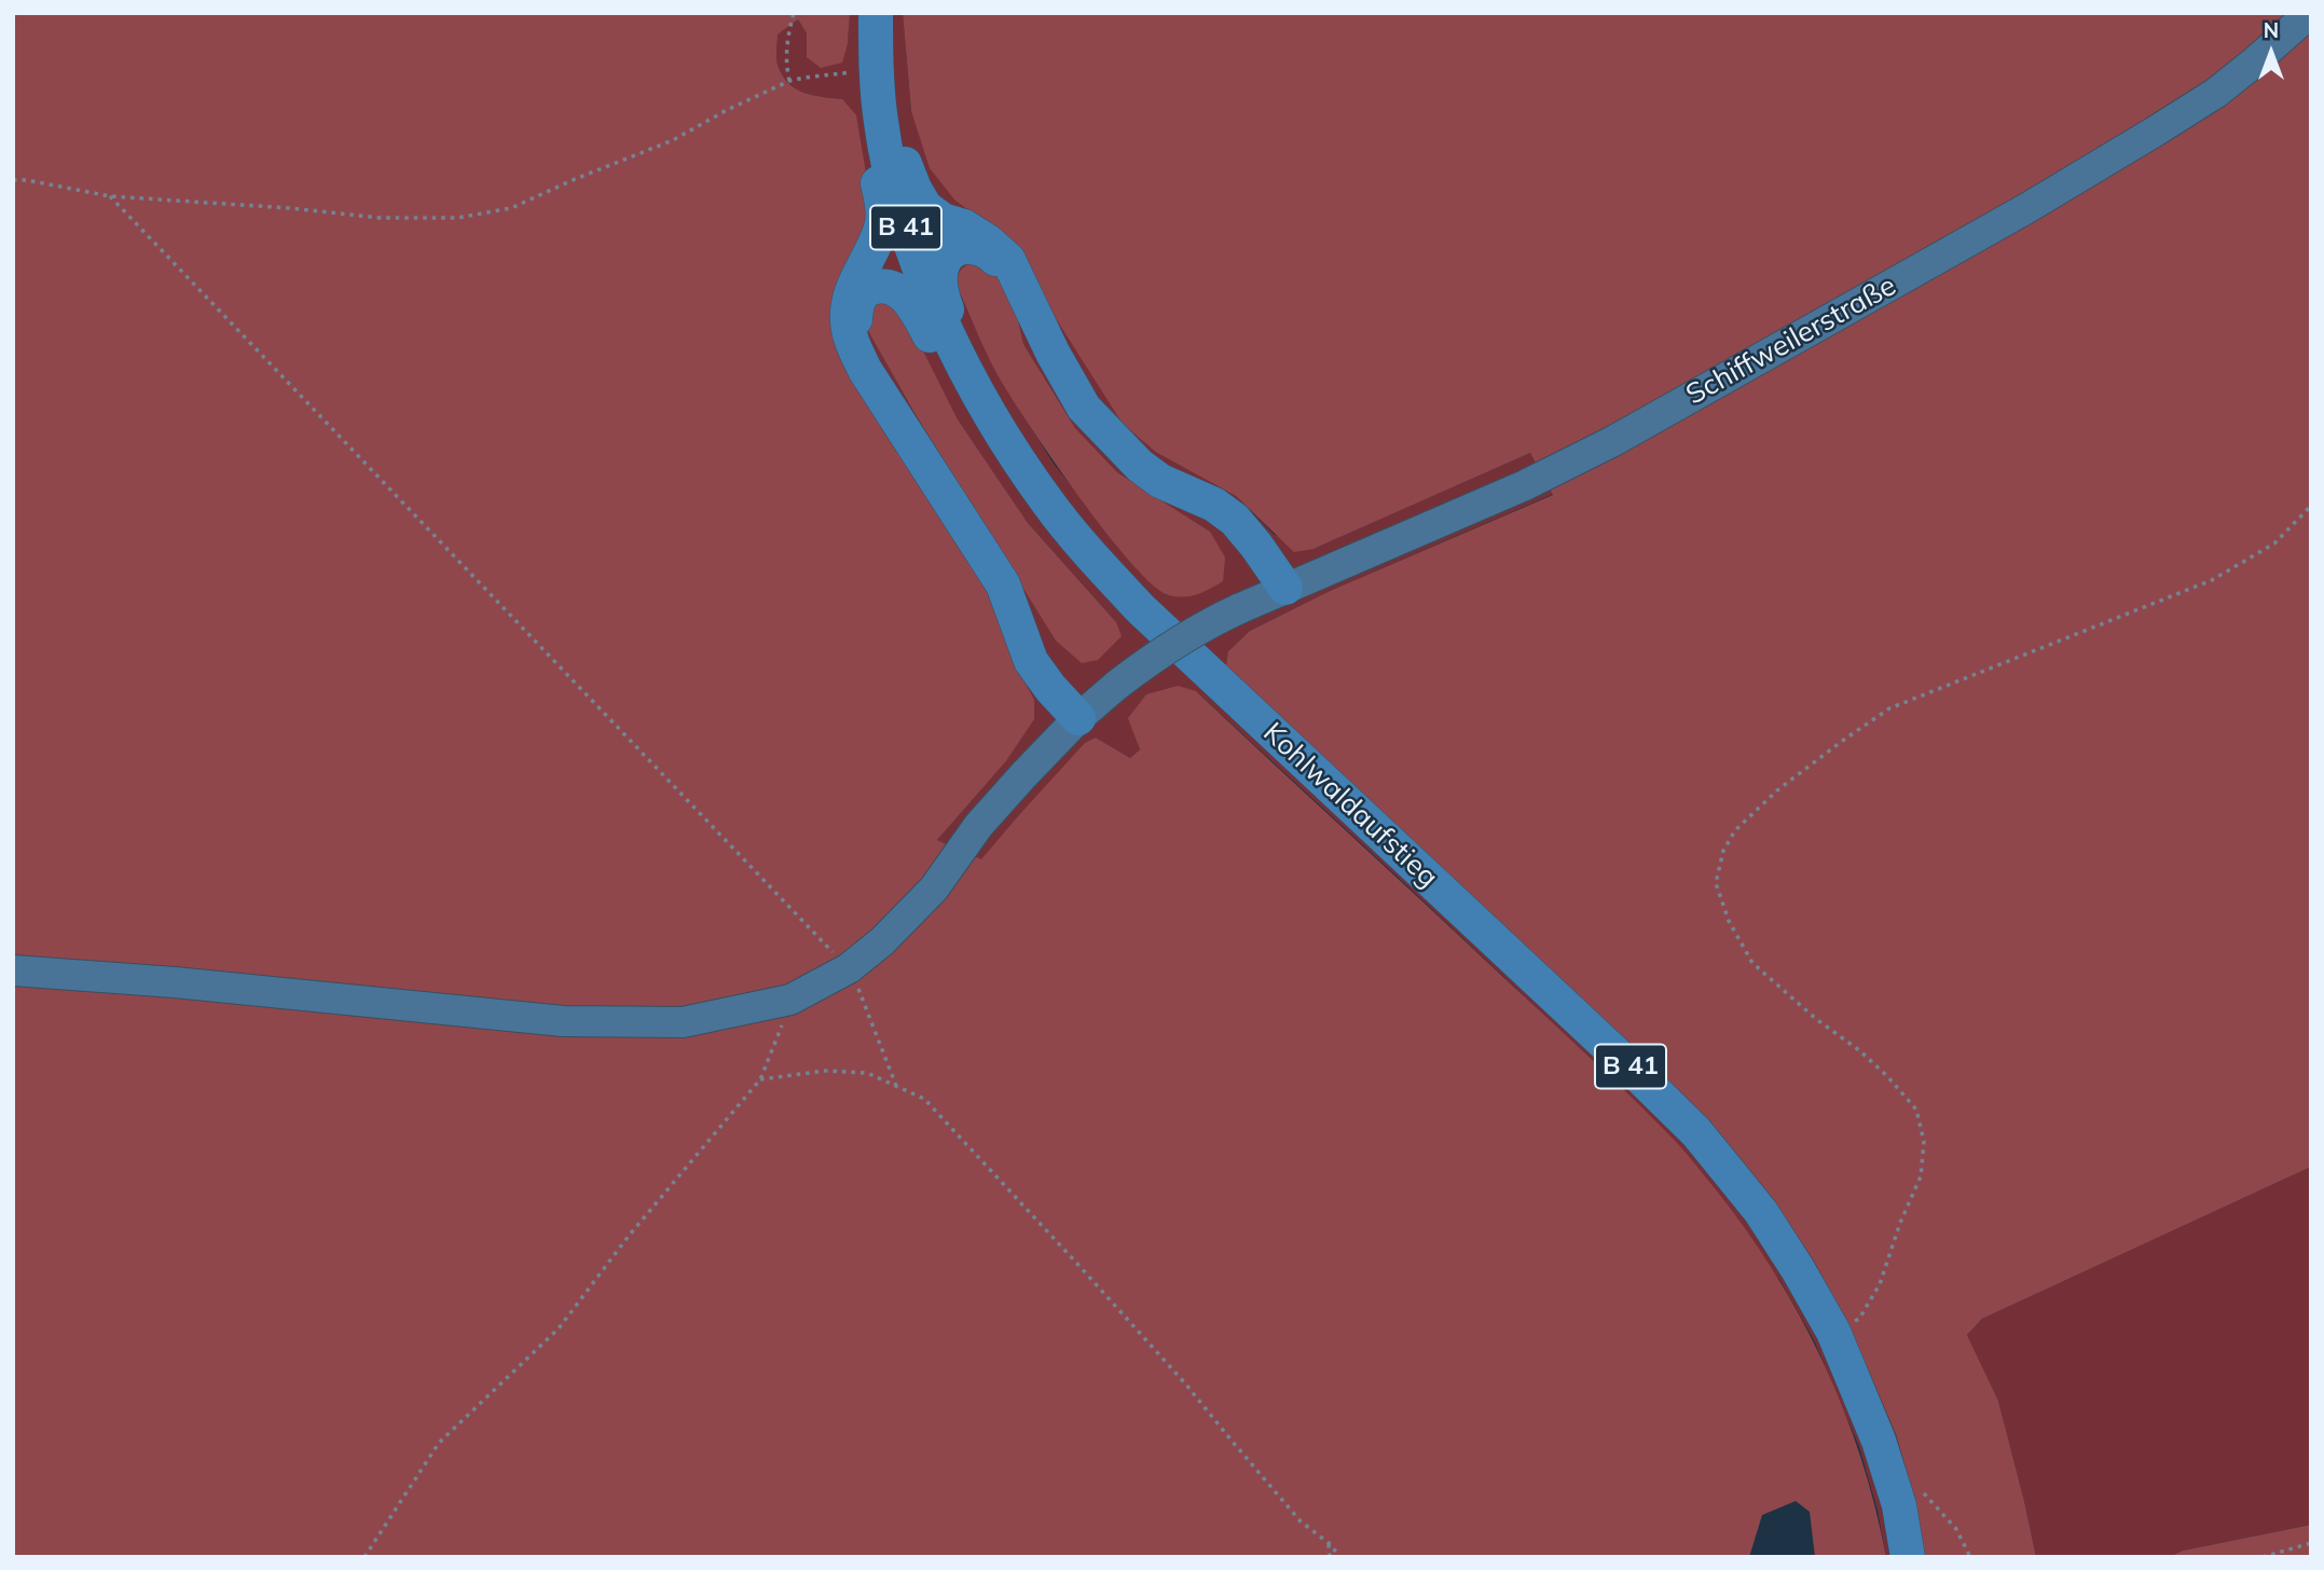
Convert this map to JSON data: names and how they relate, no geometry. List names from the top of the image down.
{
  "streets": {
    "main road": ["B 41", "Kohlwaldaufstieg"],
    "street": ["Schiffweilerstraße"]
  },
  "north": "top"
}
